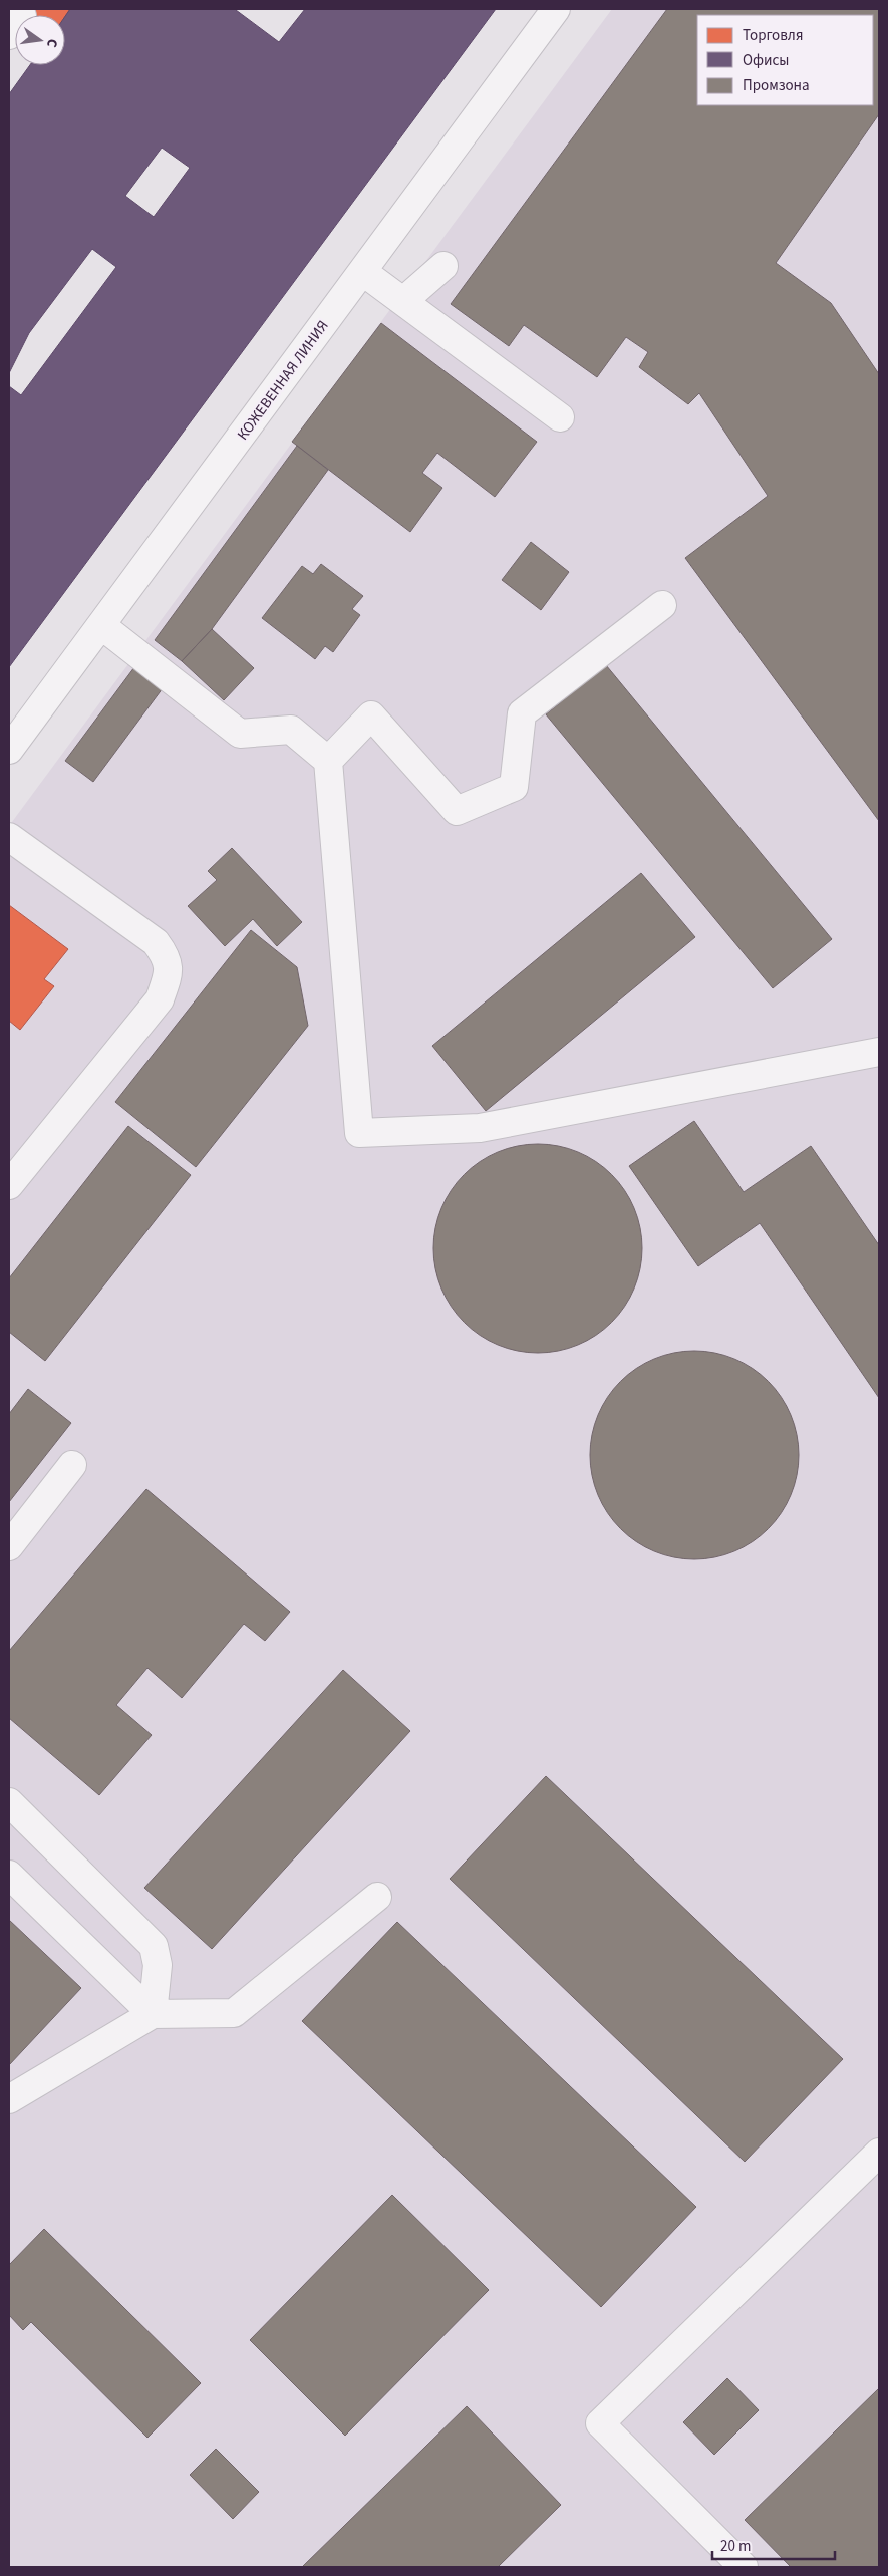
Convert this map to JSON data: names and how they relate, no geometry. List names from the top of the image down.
{
  "streets": {
    "street": ["КОЖЕВЕННАЯ ЛИНИЯ"]
  },
  "legend": ["Торговля", "Офисы", "Промзона"],
  "scale_bar": "20 m",
  "north": "right"
}
